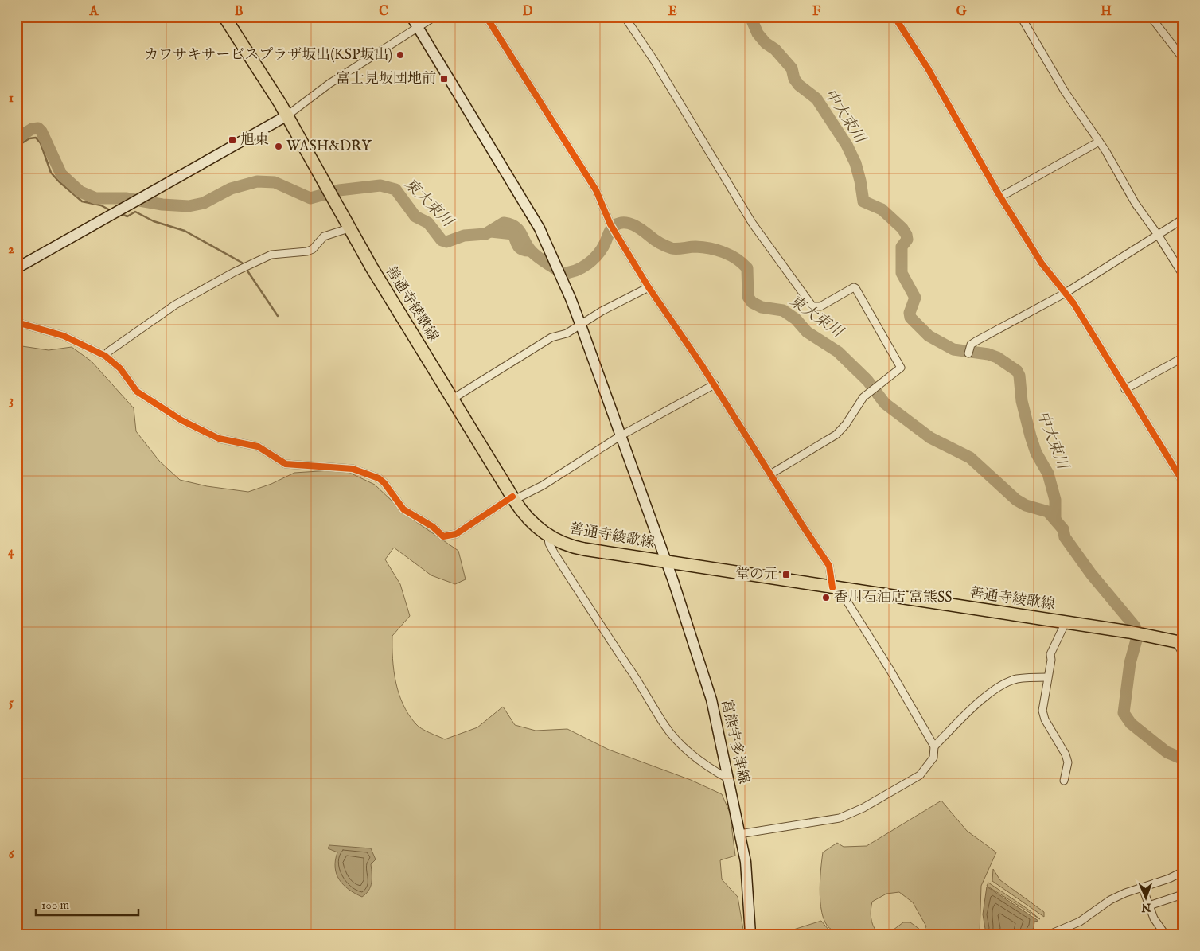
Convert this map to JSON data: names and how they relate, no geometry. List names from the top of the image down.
{
  "streets": {
    "main road": ["善通寺綾歌線"],
    "street": ["富熊宇多津線"]
  },
  "crossings": [
    ["善通寺綾歌線", "富熊宇多津線"]
  ],
  "water": ["中大束川", "東大束川"],
  "places": {
    "other": ["カワサキサービスプラザ坂出(KSP坂出)", "WASH&DRY", "香川石油店 富熊SS"],
    "transit": ["富士見坂団地前", "旭東", "堂の元"]
  },
  "scale_bar": "100 m",
  "north": "bottom",
  "grid": {
    "columns": [
      "A",
      "B",
      "C",
      "D",
      "E",
      "F",
      "G",
      "H"
    ],
    "rows": [
      "1",
      "2",
      "3",
      "4",
      "5",
      "6"
    ]
  }
}
